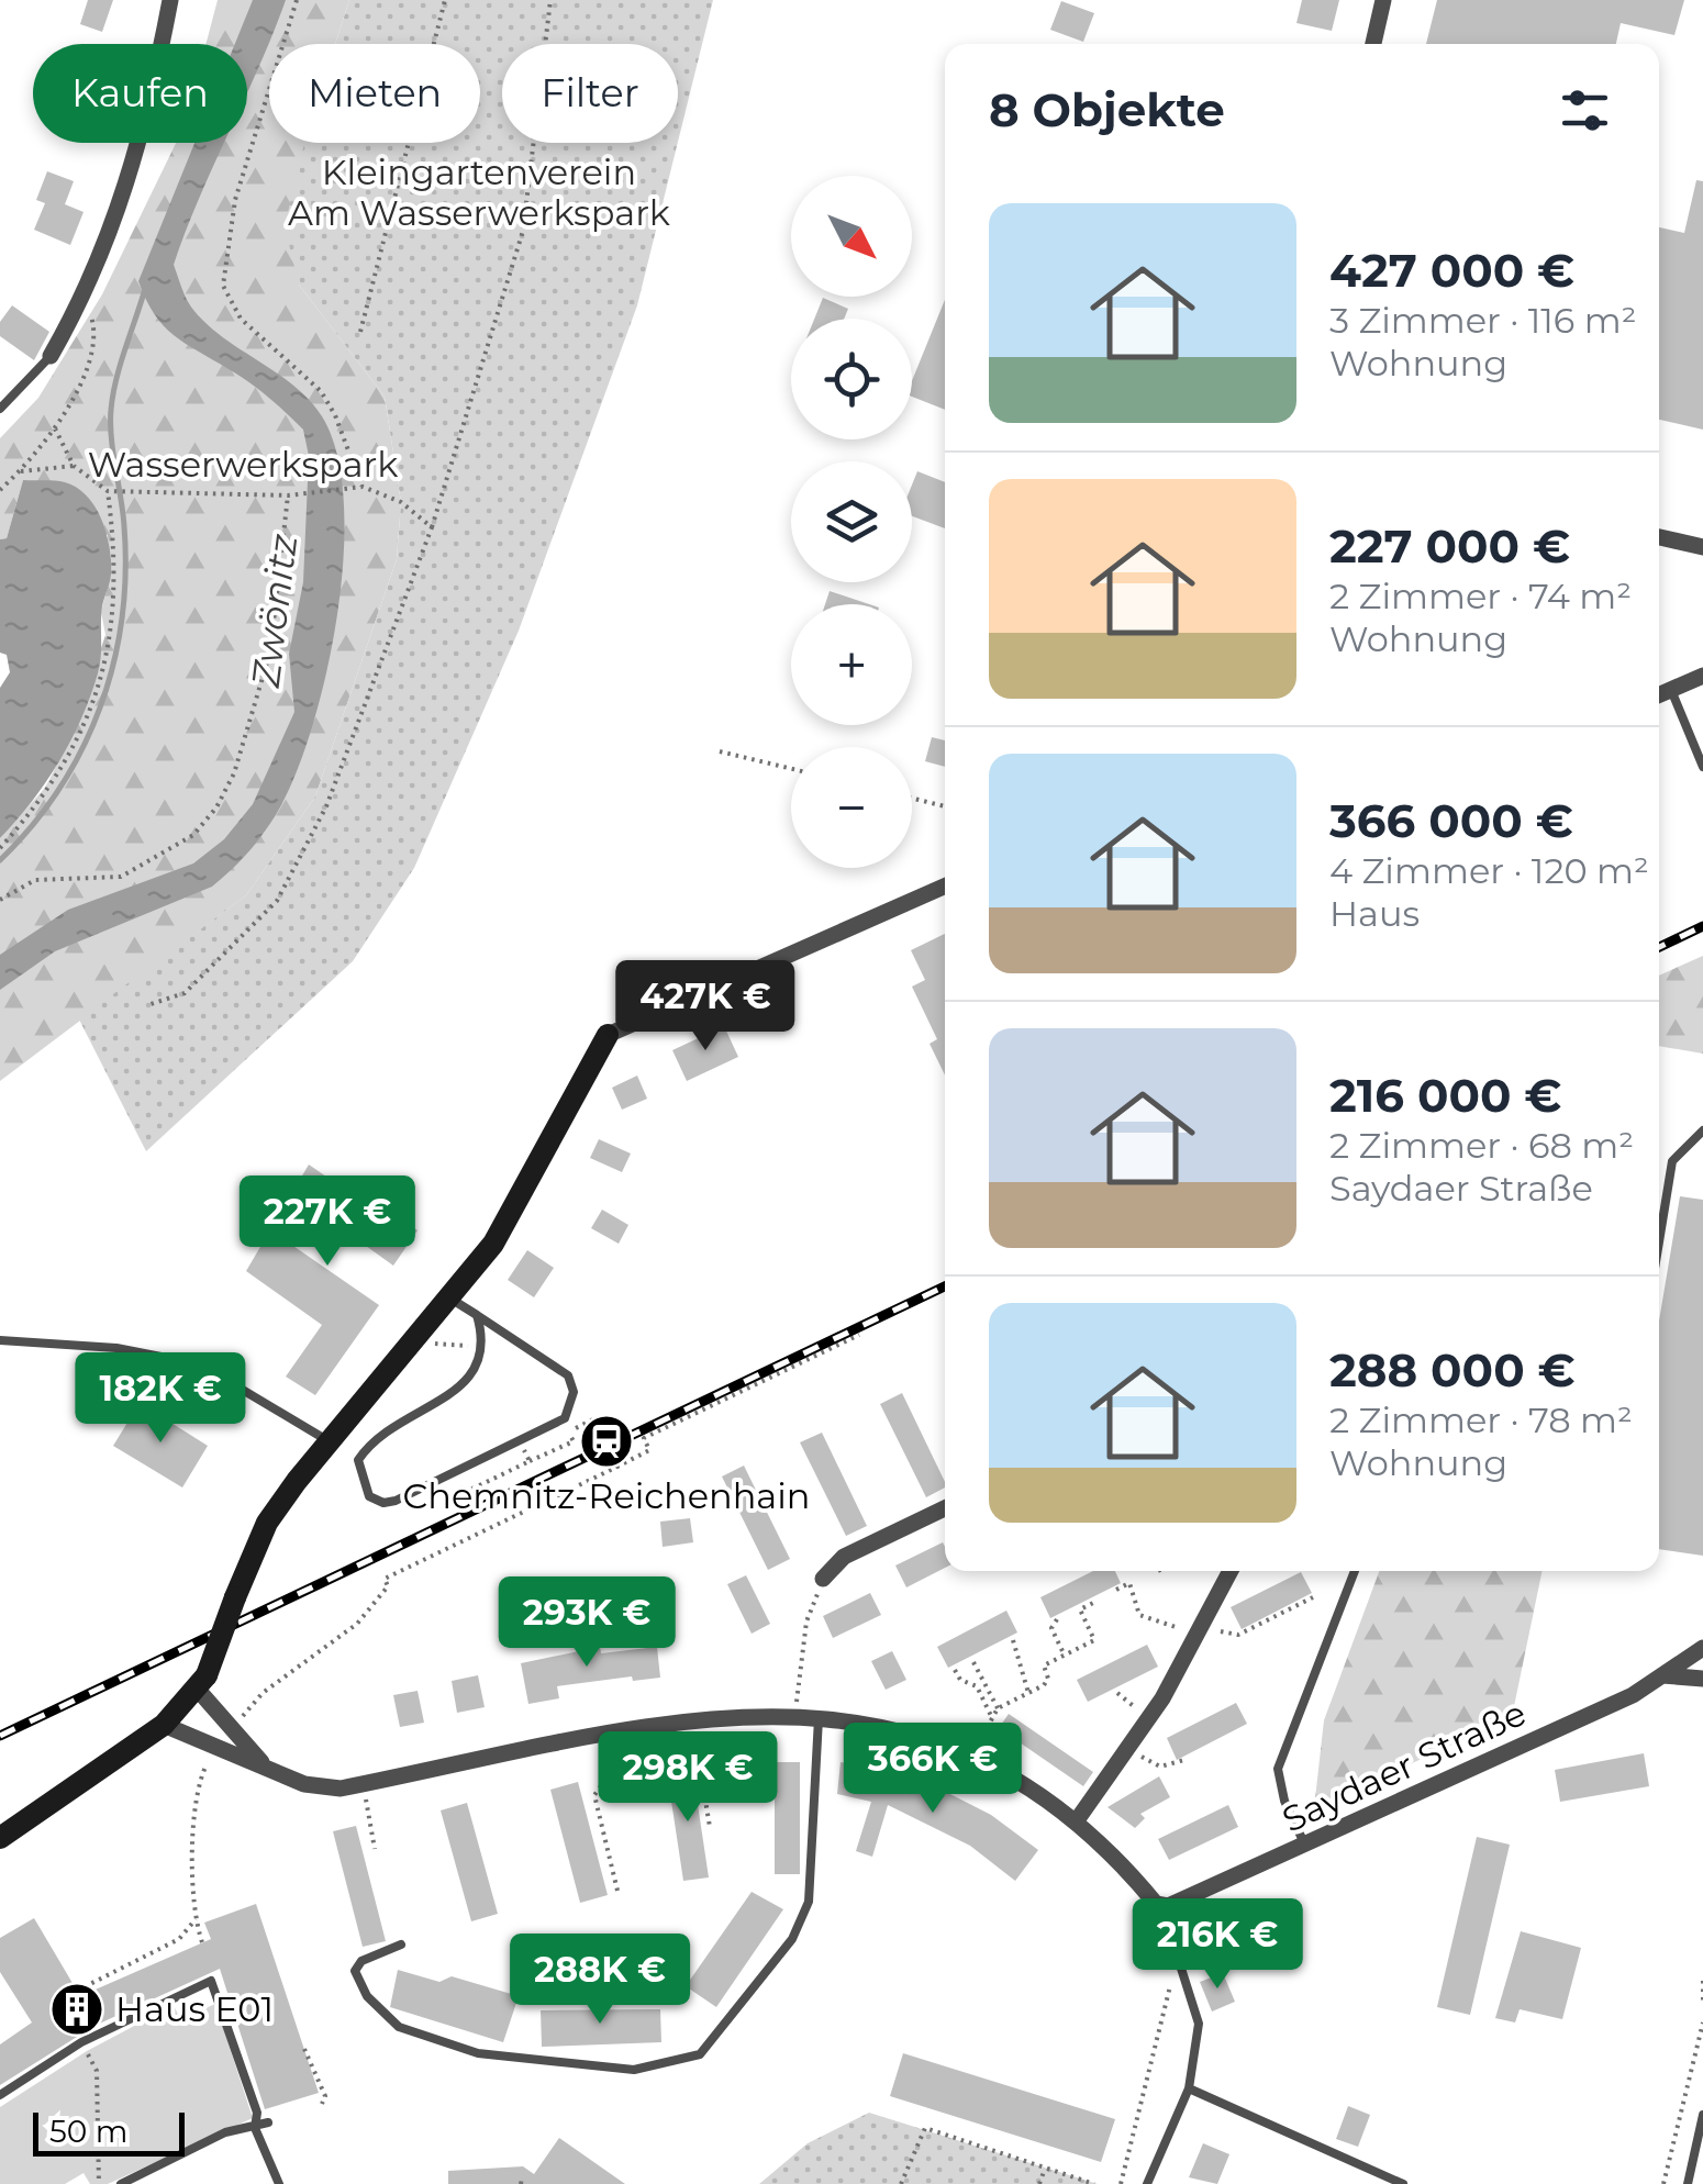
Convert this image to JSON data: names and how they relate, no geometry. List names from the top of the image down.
{
  "streets": {
    "street": ["Saydaer Straße"]
  },
  "water": ["Zwönitz"],
  "parks": ["Kleingartenverein Am Wasserwerkspark", "Wasserwerkspark"],
  "places": {
    "station": ["Chemnitz-Reichenhain"],
    "building": ["Haus E01"]
  },
  "scale_bar": "50 m",
  "north": "bottom right",
  "page": {
    "chip": ["Kaufen", "Mieten", "Filter"],
    "heading": "8 Objekte",
    "map_buttons": ["+", "−"],
    "list": [
      {
        "name": "427 000 €",
        "note": "3 Zimmer · 116 m² · Wohnung"
      },
      {
        "name": "227 000 €",
        "note": "2 Zimmer · 74 m² · Wohnung"
      },
      {
        "name": "366 000 €",
        "note": "4 Zimmer · 120 m² · Haus"
      },
      {
        "name": "216 000 €",
        "note": "2 Zimmer · 68 m² · Saydaer Straße"
      },
      {
        "name": "288 000 €",
        "note": "2 Zimmer · 78 m² · Wohnung"
      }
    ],
    "price": [
      "427K €",
      "227K €",
      "182K €",
      "293K €",
      "366K €",
      "298K €",
      "216K €",
      "288K €"
    ],
    "scale": "50 m"
  }
}
